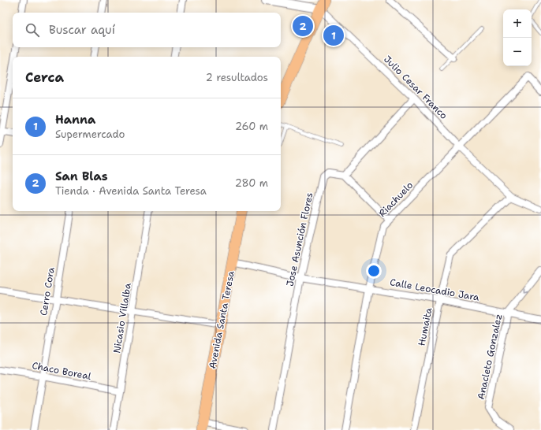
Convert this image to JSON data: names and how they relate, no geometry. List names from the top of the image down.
{
  "streets": {
    "main road": ["Avenida Santa Teresa"],
    "street": [
      "Julio Cesar Franco",
      "Riachuelo",
      "Jose Asunción Flores",
      "Calle Leocadio Jara",
      "Cerro Cora",
      "Nicasio Villalba",
      "Humaita",
      "Anacleto Gonzalez",
      "Chaco Boreal"
    ]
  },
  "crossings": [
    ["Julio Cesar Franco", "Riachuelo"],
    ["Julio Cesar Franco", "Humaita"],
    ["Riachuelo", "Calle Leocadio Jara"],
    ["Jose Asunción Flores", "Calle Leocadio Jara"],
    ["Calle Leocadio Jara", "Avenida Santa Teresa"],
    ["Calle Leocadio Jara", "Humaita"],
    ["Calle Leocadio Jara", "Anacleto Gonzalez"],
    ["Cerro Cora", "Chaco Boreal"],
    ["Nicasio Villalba", "Chaco Boreal"]
  ],
  "page": {
    "map_buttons": ["+", "−"],
    "search": "Buscar aquí",
    "pins": ["2", "1"],
    "heading": ["Cerca", "2 resultados"],
    "list": [
      {
        "mark": "1",
        "name": "Hanna",
        "note": "Supermercado",
        "value": "260 m"
      },
      {
        "mark": "2",
        "name": "San Blas",
        "note": "Tienda · Avenida Santa Teresa",
        "value": "280 m"
      }
    ]
  }
}
